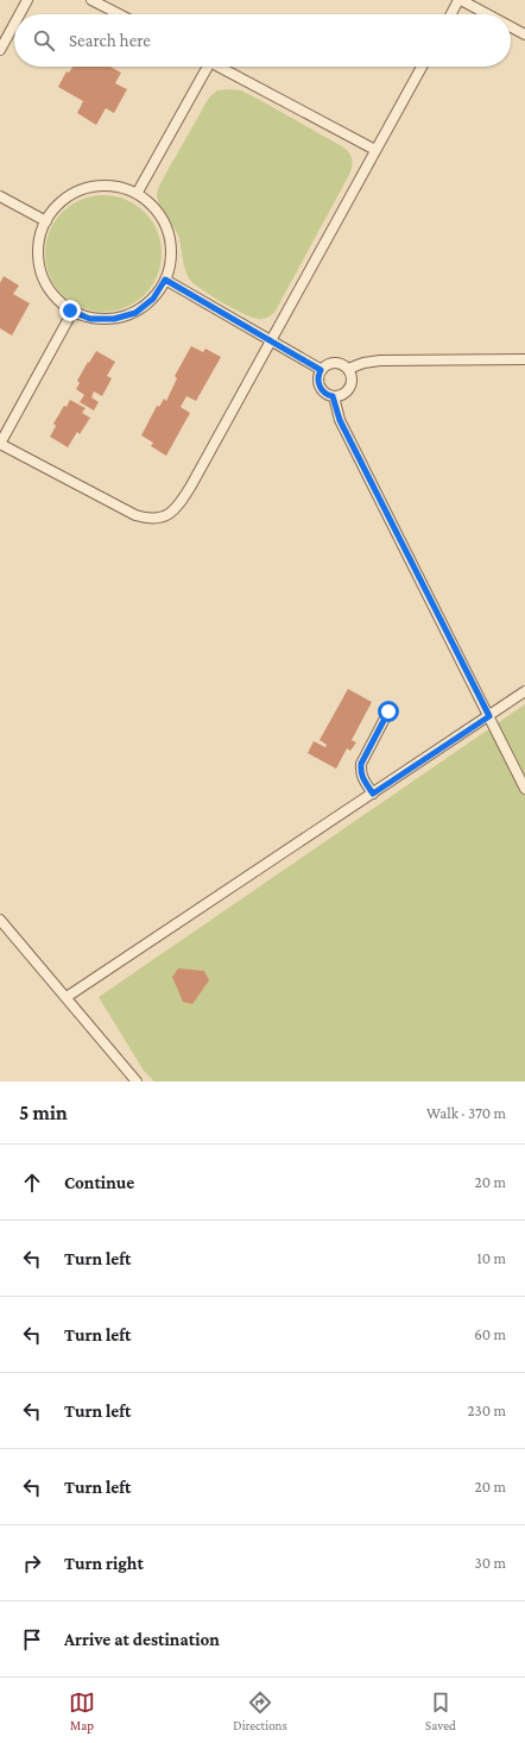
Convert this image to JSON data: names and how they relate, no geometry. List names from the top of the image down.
{
  "page": {
    "search": "Search here",
    "heading": ["5 min", "Walk · 370 m"],
    "list": [
      ["Continue", "20 m"],
      ["Turn left", "10 m"],
      ["Turn left", "60 m"],
      ["Turn left", "230 m"],
      ["Turn left", "20 m"],
      ["Turn right", "30 m"],
      "Arrive at destination"
    ],
    "nav": ["Map", "Directions", "Saved"]
  }
}
